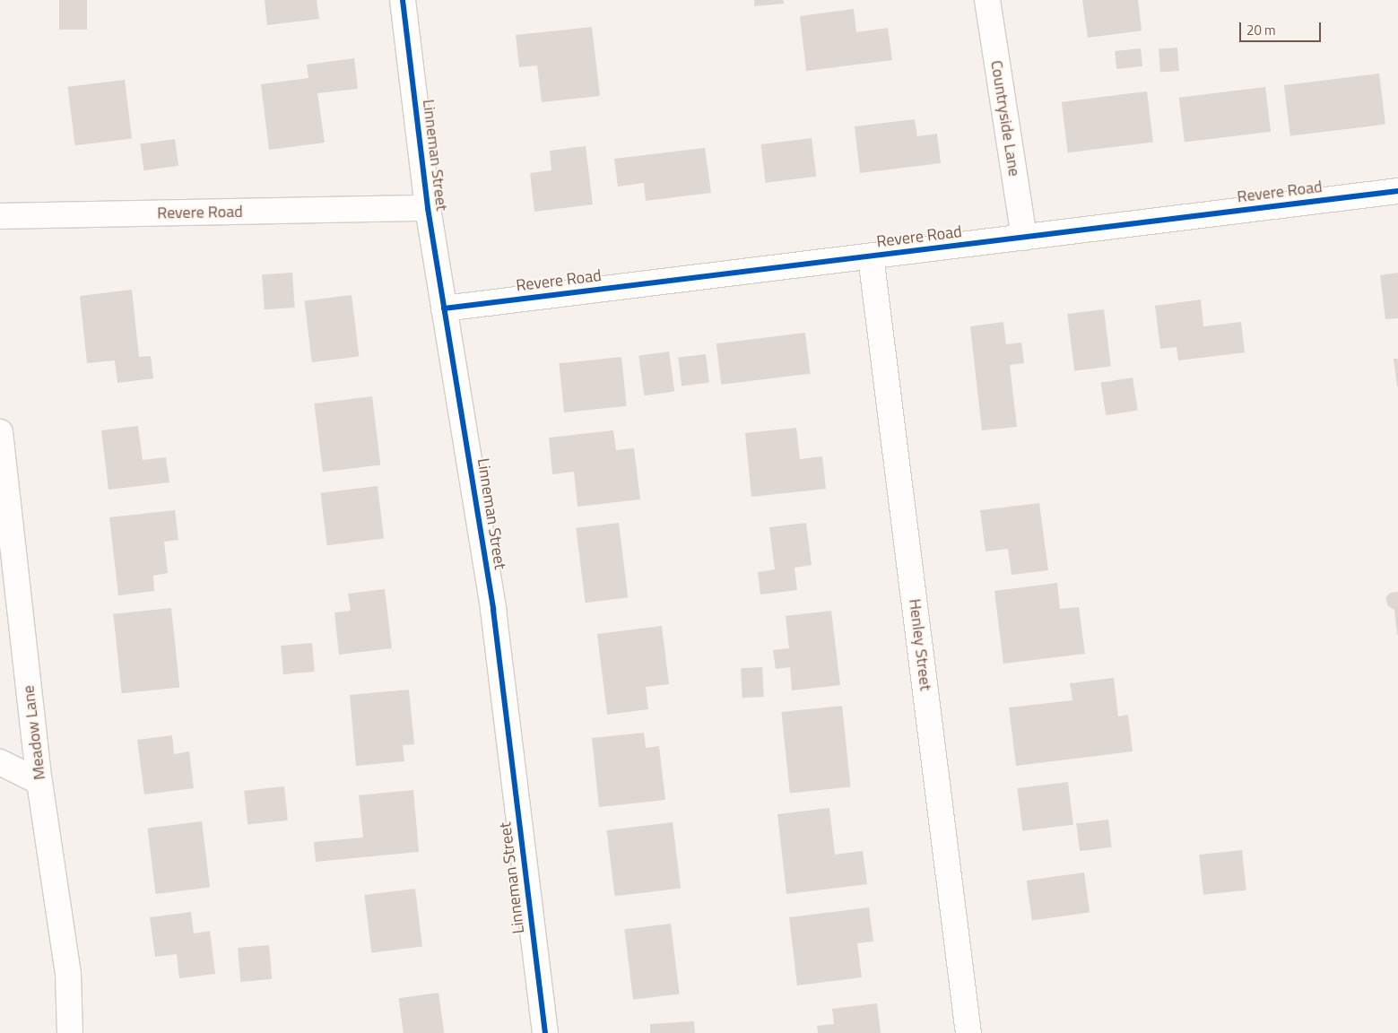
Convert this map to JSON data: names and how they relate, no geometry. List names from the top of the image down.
{
  "streets": {
    "street": [
      "Countryside Lane",
      "Linneman Street",
      "Revere Road",
      "Henley Street",
      "Meadow Lane"
    ]
  },
  "crossings": [
    ["Countryside Lane", "Revere Road"],
    ["Linneman Street", "Revere Road"],
    ["Revere Road", "Henley Street"]
  ],
  "scale_bar": "20 m"
}
